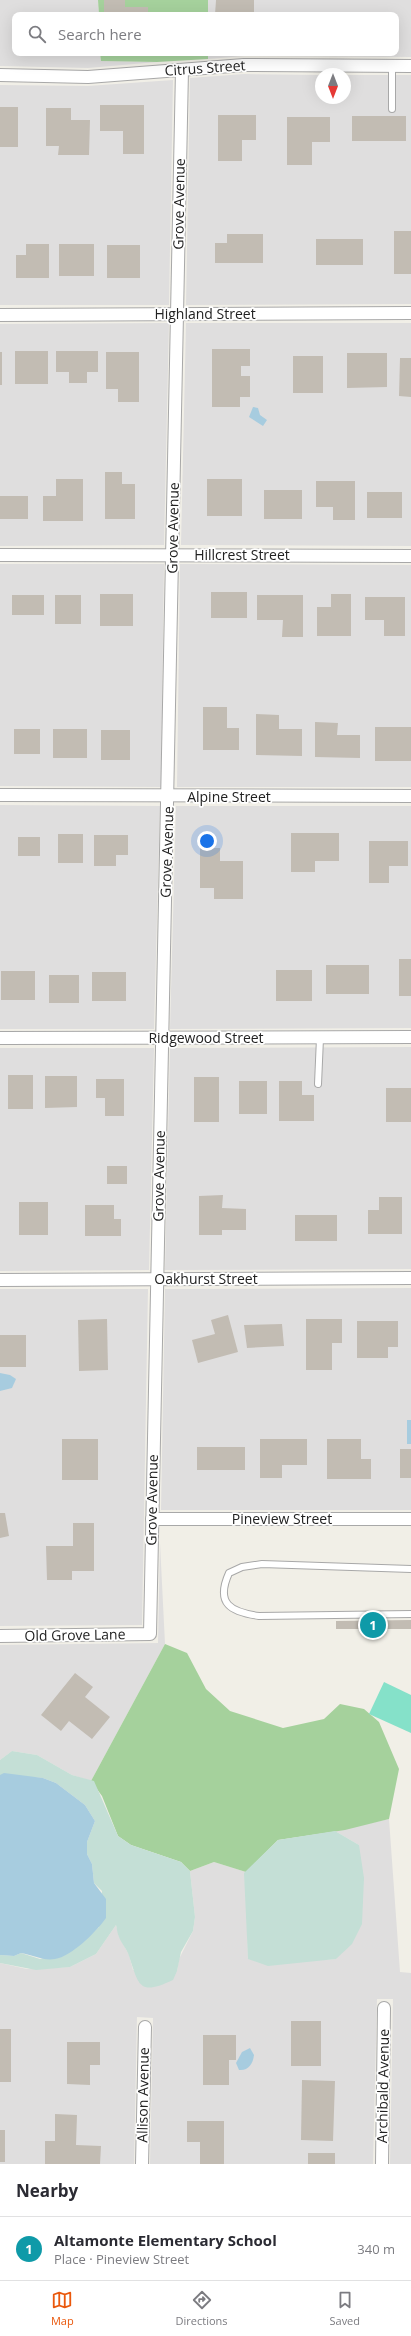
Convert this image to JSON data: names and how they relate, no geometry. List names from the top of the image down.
{
  "streets": {
    "street": [
      "Citrus Street",
      "Grove Avenue",
      "Highland Street",
      "Hillcrest Street",
      "Alpine Street",
      "Ridgewood Street",
      "Oakhurst Street",
      "Pineview Street",
      "Old Grove Lane",
      "Archibald Avenue",
      "Allison Avenue"
    ]
  },
  "crossings": [
    ["Citrus Street", "Grove Avenue"],
    ["Grove Avenue", "Highland Street"],
    ["Grove Avenue", "Hillcrest Street"],
    ["Grove Avenue", "Alpine Street"],
    ["Grove Avenue", "Ridgewood Street"],
    ["Grove Avenue", "Oakhurst Street"],
    ["Grove Avenue", "Pineview Street"],
    ["Grove Avenue", "Old Grove Lane"]
  ],
  "north": "bottom",
  "page": {
    "search": "Search here",
    "pins": "1",
    "heading": "Nearby",
    "list": [
      {
        "mark": "1",
        "name": "Altamonte Elementary School",
        "note": "Place · Pineview Street",
        "value": "340 m"
      }
    ],
    "nav": ["Map", "Directions", "Saved"]
  }
}
